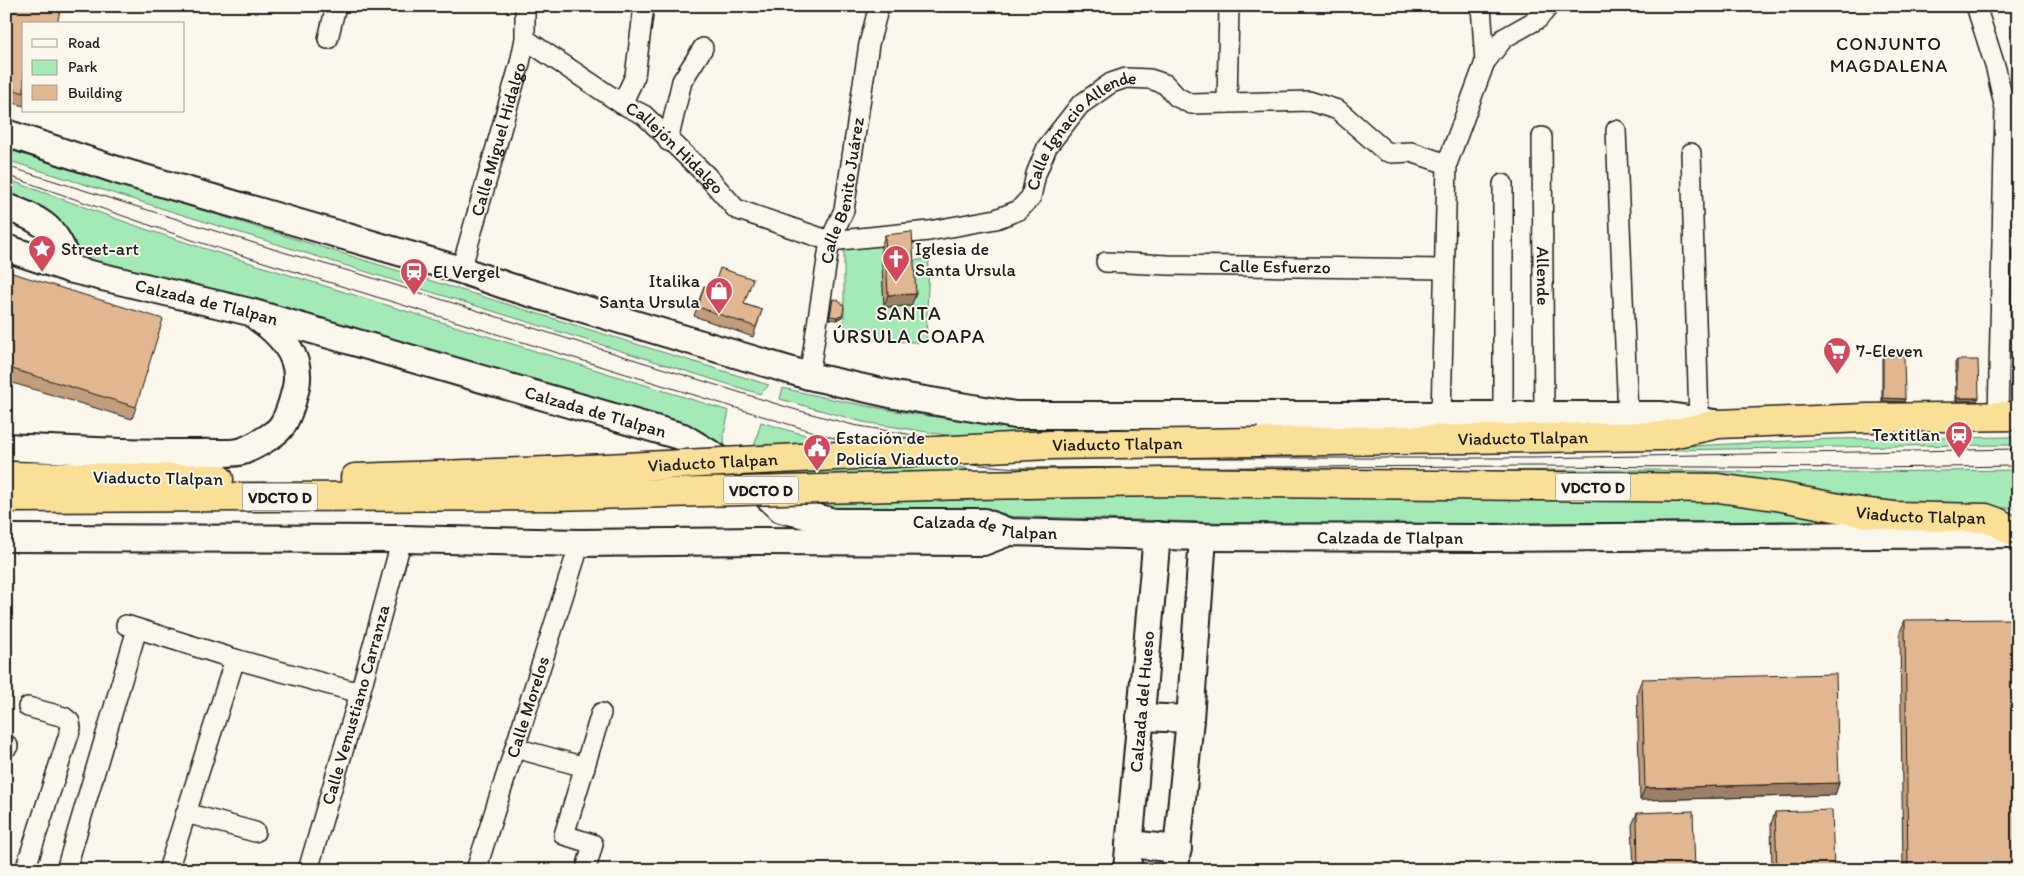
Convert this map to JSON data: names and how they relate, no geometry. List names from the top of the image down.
{
  "streets": {
    "highway": ["Viaducto Tlalpan", "VDCTO D"],
    "main road": ["Calzada de Tlalpan", "Calzada del Hueso"],
    "street": [
      "Calle Ignacio Allende",
      "Calle Miguel Hidalgo",
      "Callejón Hidalgo",
      "Calle Benito Juárez",
      "Calle Esfuerzo",
      "Allende",
      "Calle Venustiano Carranza",
      "Calle Morelos"
    ]
  },
  "crossings": [
    ["Calle Ignacio Allende", "Callejón Hidalgo"],
    ["Calle Ignacio Allende", "Calle Benito Juárez"],
    ["Calle Miguel Hidalgo", "Callejón Hidalgo"],
    ["Callejón Hidalgo", "Calle Benito Juárez"],
    ["Calzada de Tlalpan", "Viaducto Tlalpan"],
    ["Calzada de Tlalpan", "Calzada del Hueso"]
  ],
  "districts": ["CONJUNTO MAGDALENA", "SANTA ÚRSULA COAPA"],
  "places": {
    "place": ["Street-art"],
    "church": ["Iglesia de Santa Ursula"],
    "station": ["El Vergel", "Textitlan"],
    "shop": ["Italika Santa Ursula"],
    "supermarket": ["7-Eleven"],
    "public building": ["Estación de Policía Viaducto"]
  },
  "legend": ["Road", "Park", "Building"]
}
